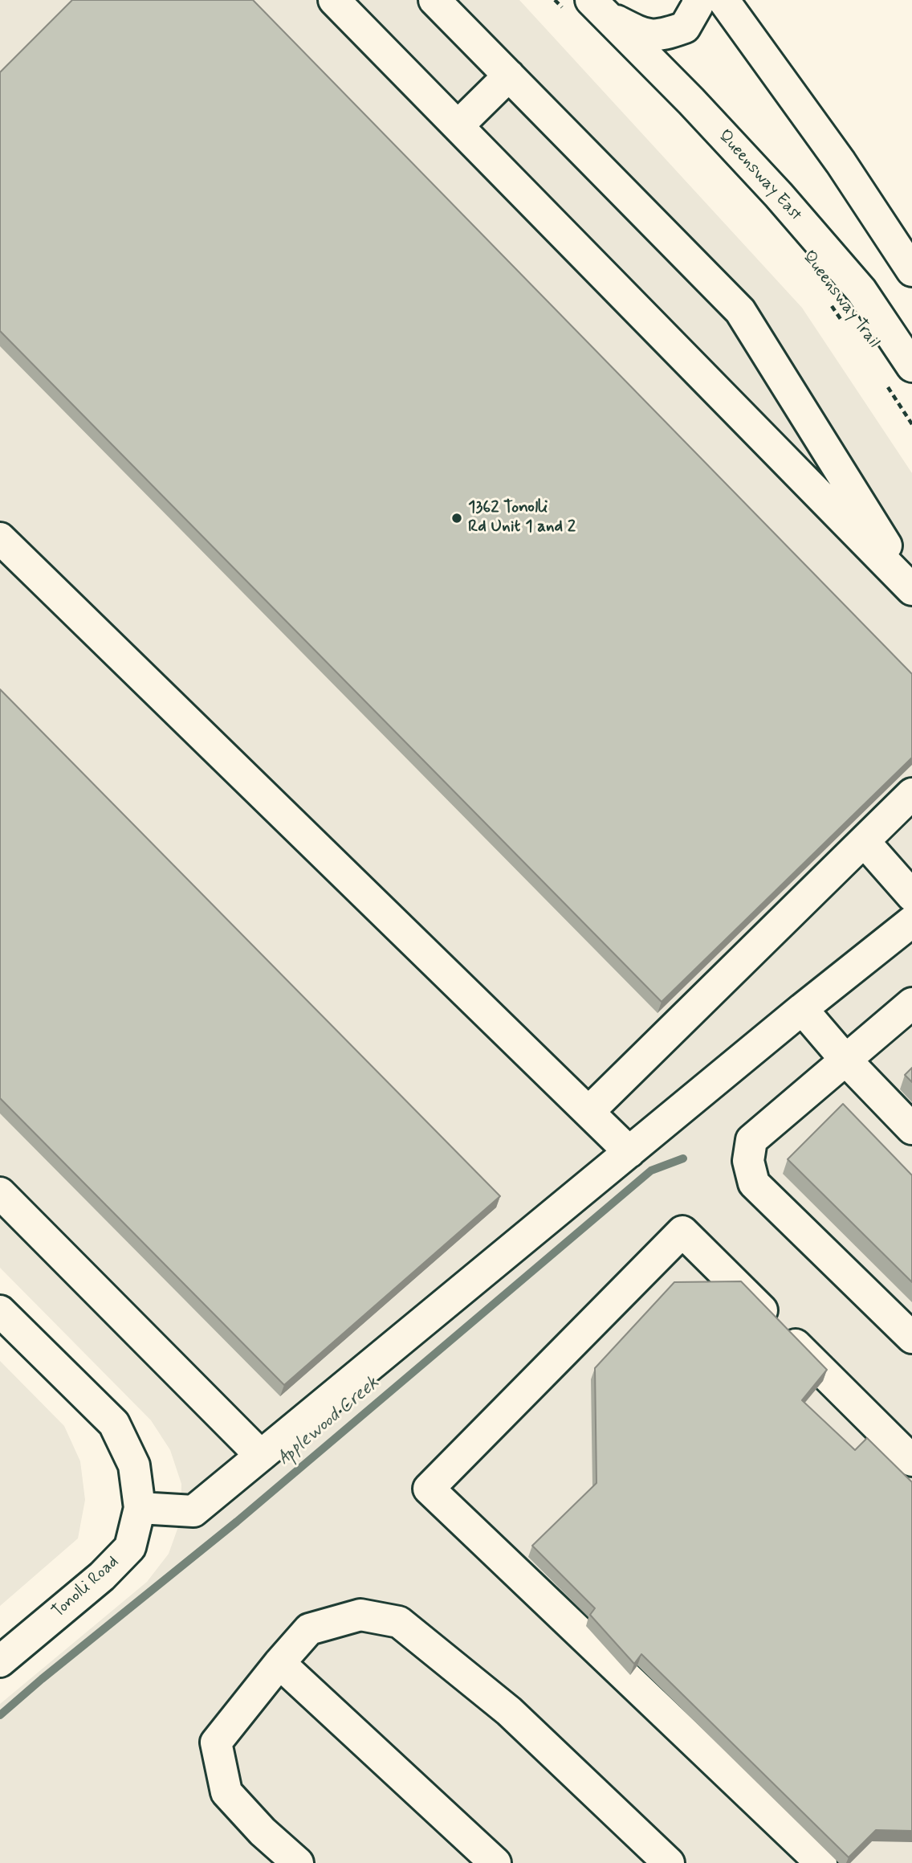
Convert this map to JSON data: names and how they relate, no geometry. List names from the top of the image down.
{
  "streets": {
    "main road": ["Queensway East", "Tonolli Road"],
    "path": ["Queensway Trail"]
  },
  "water": ["Applewood Creek"],
  "places": ["1362 Tonolli Rd Unit 1 and 2"]
}
